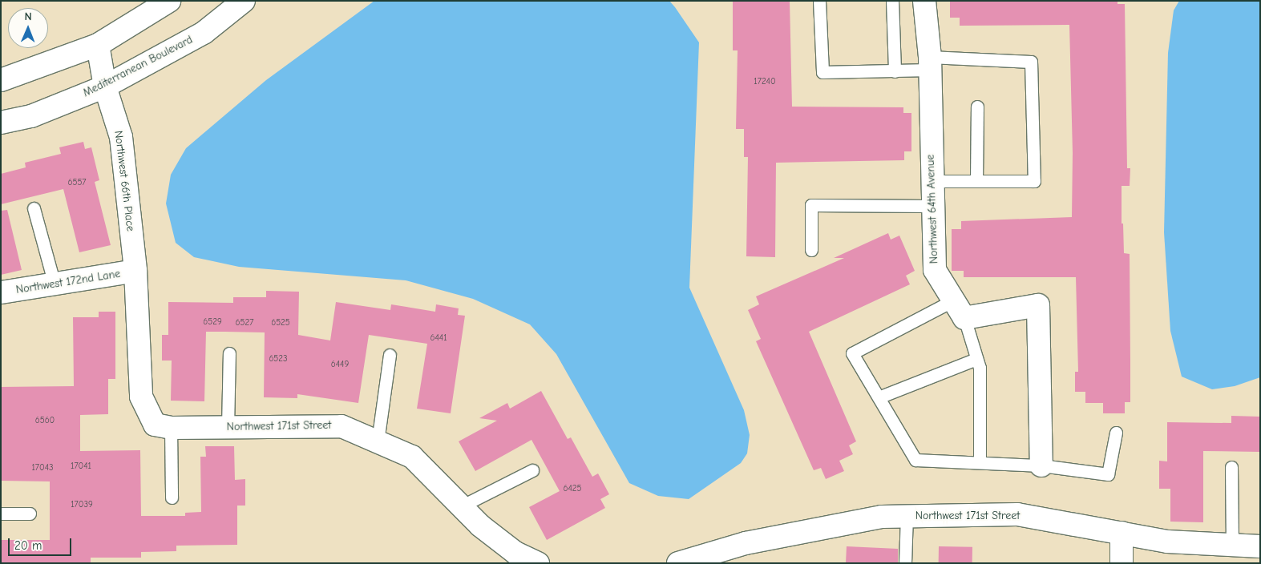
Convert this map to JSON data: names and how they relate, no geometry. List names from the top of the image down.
{
  "streets": {
    "street": [
      "Mediterranean Boulevard",
      "Northwest 66th Place",
      "Northwest 64th Avenue",
      "Northwest 172nd Lane",
      "Northwest 171st Street"
    ]
  },
  "crossings": [
    ["Mediterranean Boulevard", "Northwest 66th Place"],
    ["Northwest 66th Place", "Northwest 172nd Lane"],
    ["Northwest 66th Place", "Northwest 171st Street"],
    ["Northwest 172nd Lane", "Northwest 171st Street"]
  ],
  "house_numbers": [
    "17240",
    "6557",
    "6529",
    "6527",
    "6525",
    "6441",
    "6523",
    "6449",
    "6560",
    "17041",
    "17043",
    "6425",
    "17039"
  ],
  "scale_bar": "20 m",
  "north": "top"
}
